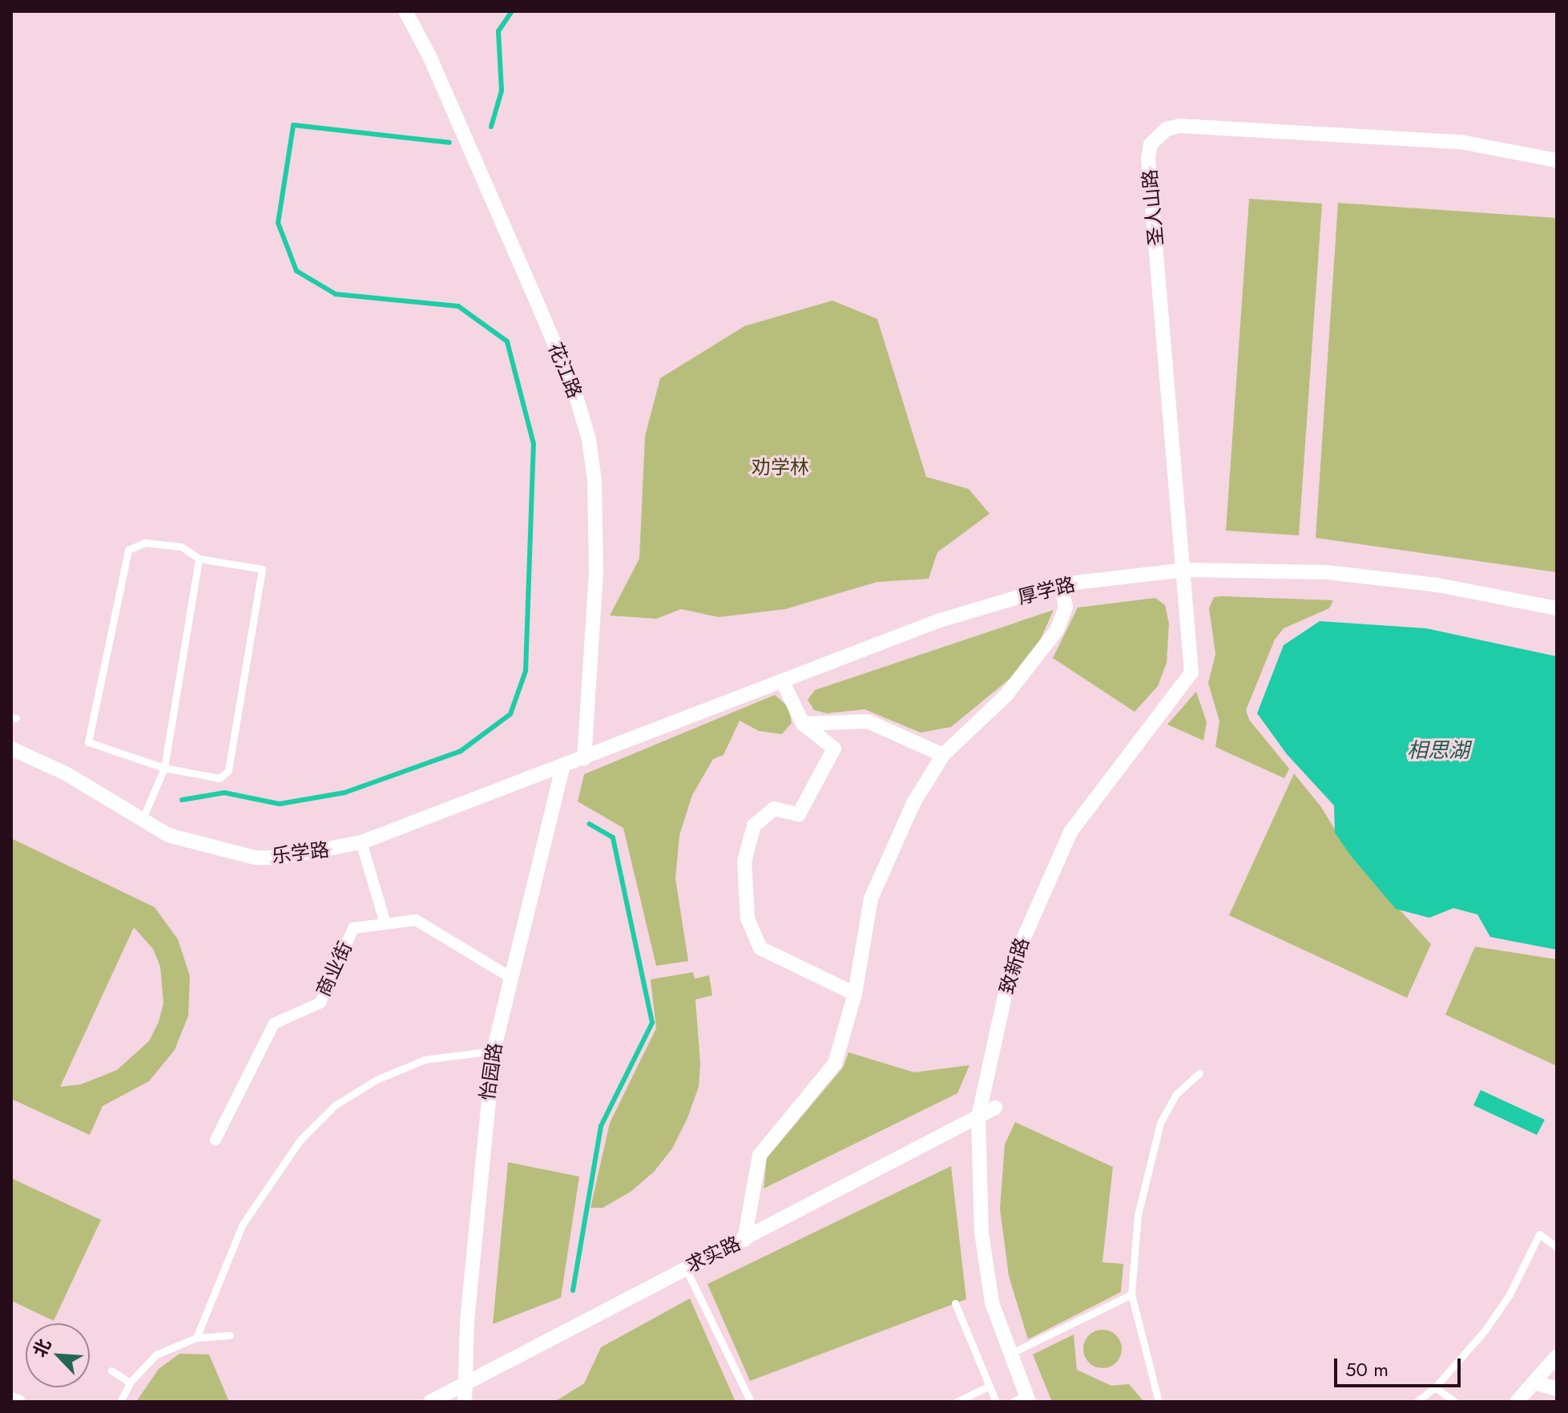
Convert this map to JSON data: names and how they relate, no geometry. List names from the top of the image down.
{
  "streets": {
    "street": [
      "圣人山路",
      "花江路",
      "厚学路",
      "乐学路",
      "致新路",
      "商业街",
      "怡园路",
      "求实路"
    ]
  },
  "crossings": [
    ["圣人山路", "厚学路"],
    ["圣人山路", "致新路"],
    ["花江路", "厚学路"],
    ["厚学路", "乐学路"],
    ["厚学路", "致新路"],
    ["厚学路", "怡园路"],
    ["乐学路", "怡园路"],
    ["致新路", "求实路"],
    ["商业街", "怡园路"],
    ["怡园路", "求实路"]
  ],
  "water": ["相思湖"],
  "parks": ["劝学林"],
  "scale_bar": "50 m",
  "north": "top left"
}
